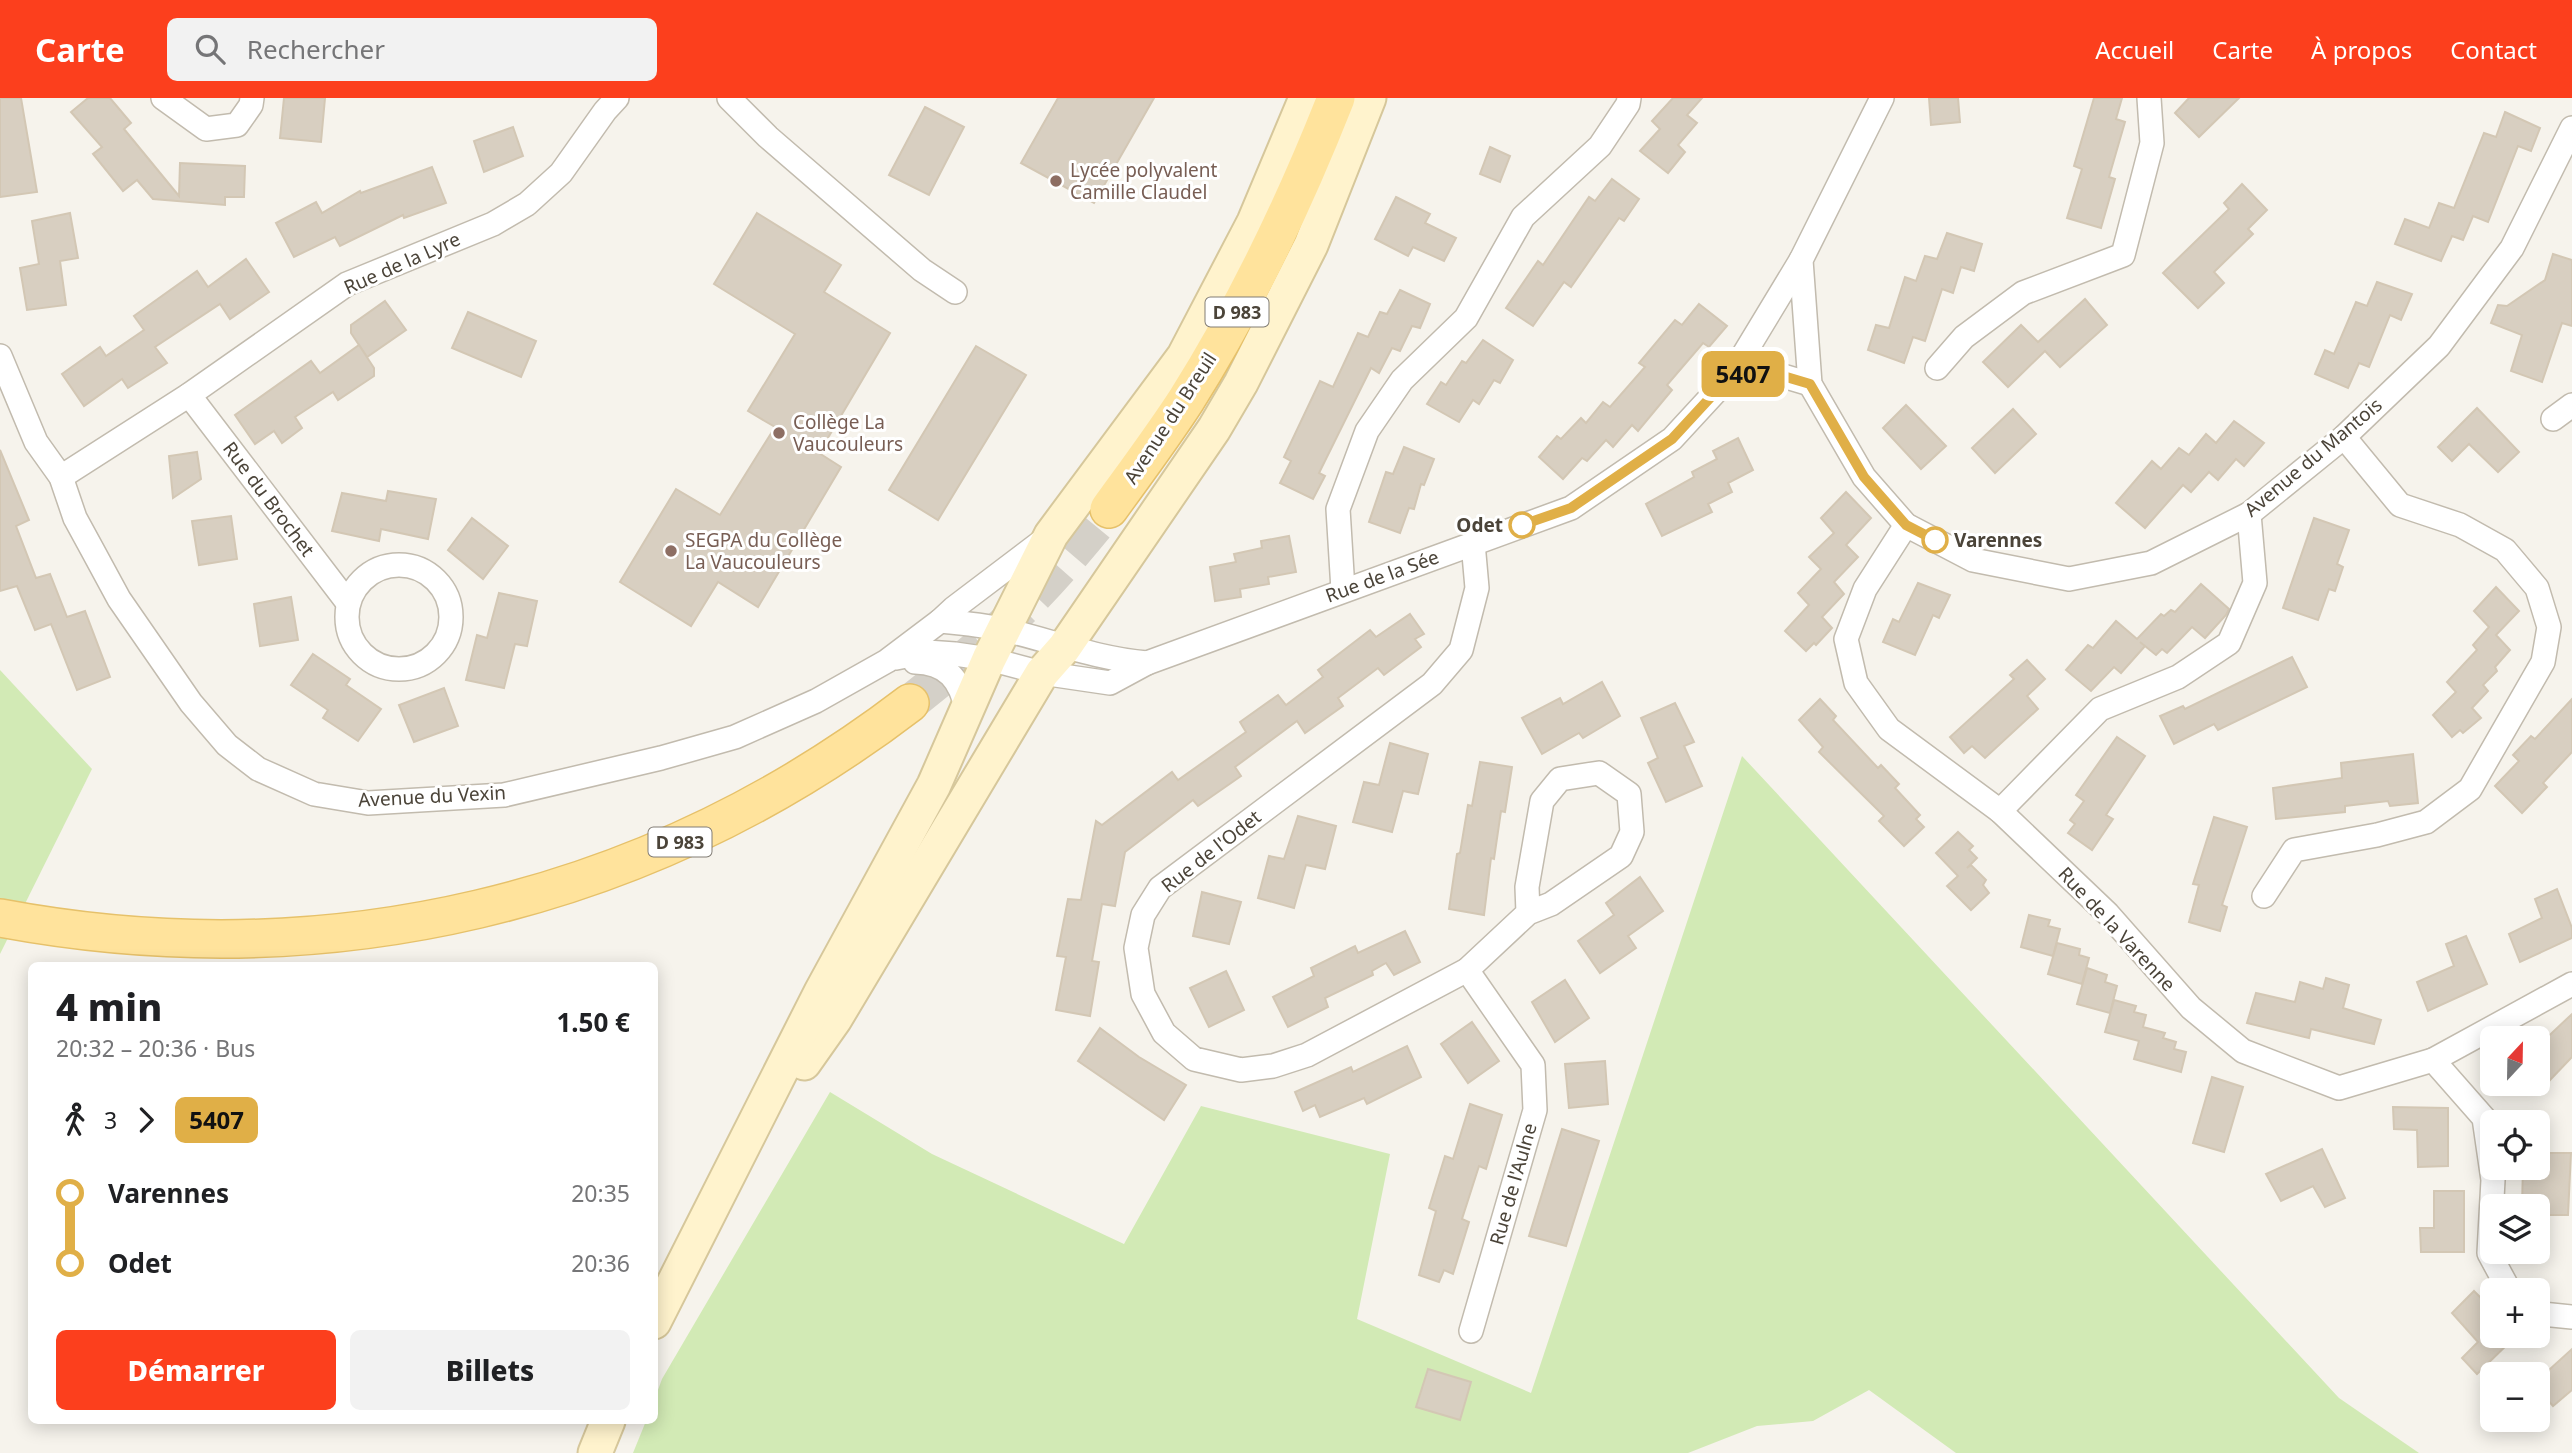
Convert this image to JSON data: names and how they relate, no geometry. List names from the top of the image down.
{
  "streets": {
    "main road": ["D 983", "Avenue du Breuil"],
    "street": [
      "Rue de la Lyre",
      "Avenue du Mantois",
      "Rue du Brochet",
      "Rue de la Sée",
      "Avenue du Vexin",
      "Rue de l'Odet",
      "Rue de la Varenne",
      "Rue de l'Aulne"
    ]
  },
  "crossings": [
    ["Rue de la Lyre", "Rue du Brochet"],
    ["Rue de la Lyre", "Avenue du Vexin"],
    ["Avenue du Mantois", "Rue de la Sée"],
    ["Avenue du Mantois", "Rue de la Varenne"],
    ["Rue de la Sée", "Rue de l'Odet"],
    ["Rue de l'Odet", "Rue de l'Aulne"]
  ],
  "places": [
    "Lycée polyvalent Camille Claudel",
    "Collège La Vaucouleurs",
    "Odet",
    "Varennes",
    "SEGPA du Collège La Vaucouleurs"
  ],
  "lines": ["bus line 5407"],
  "north": "top",
  "page": {
    "header": "Carte",
    "search": "Rechercher",
    "nav": [
      "Accueil",
      "Carte",
      "À propos",
      "Contact"
    ],
    "on_map": "5407",
    "heading": ["4 min", "20:32 – 20:36 · Bus", "1.50 €"],
    "map_buttons": ["+", "−"],
    "legs": ["3", "5407"],
    "list": [
      {
        "name": "Varennes",
        "value": "20:35"
      },
      {
        "name": "Odet",
        "value": "20:36"
      }
    ],
    "buttons": ["Démarrer", "Billets"]
  }
}
